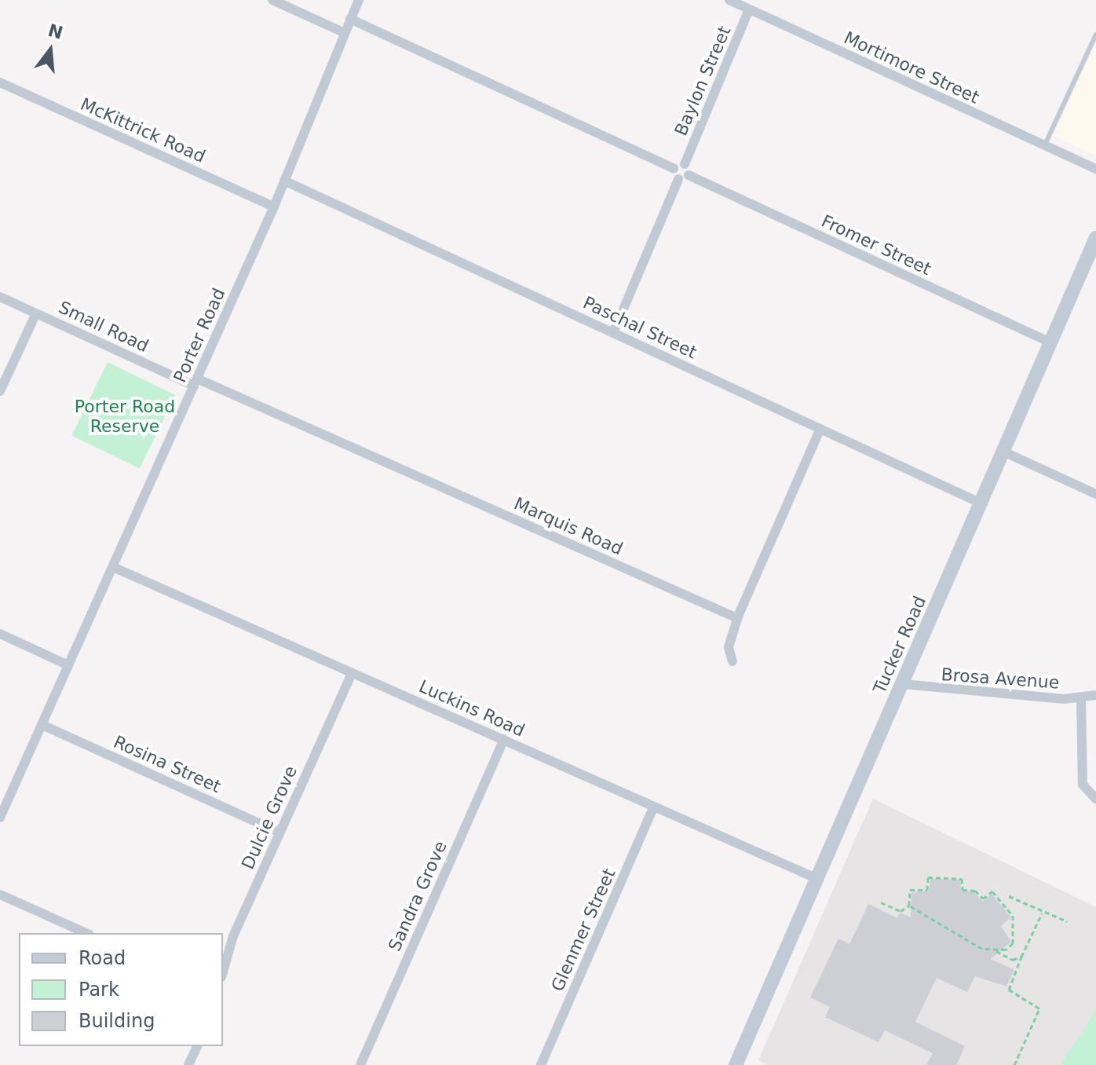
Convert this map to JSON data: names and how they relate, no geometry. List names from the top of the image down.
{
  "streets": {
    "street": [
      "Mortimore Street",
      "Baylon Street",
      "McKittrick Road",
      "Fromer Street",
      "Small Road",
      "Paschal Street",
      "Porter Road",
      "Marquis Road",
      "Tucker Road",
      "Brosa Avenue",
      "Luckins Road",
      "Rosina Street",
      "Dulcie Grove",
      "Sandra Grove",
      "Glenmer Street"
    ]
  },
  "crossings": [
    ["Mortimore Street", "Baylon Street"],
    ["McKittrick Road", "Porter Road"],
    ["Fromer Street", "Tucker Road"],
    ["Small Road", "Porter Road"],
    ["Small Road", "Marquis Road"],
    ["Paschal Street", "Porter Road"],
    ["Paschal Street", "Tucker Road"],
    ["Porter Road", "Marquis Road"],
    ["Porter Road", "Luckins Road"],
    ["Porter Road", "Rosina Street"],
    ["Tucker Road", "Brosa Avenue"],
    ["Tucker Road", "Luckins Road"],
    ["Luckins Road", "Dulcie Grove"],
    ["Luckins Road", "Sandra Grove"],
    ["Luckins Road", "Glenmer Street"],
    ["Rosina Street", "Dulcie Grove"]
  ],
  "parks": ["Porter Road Reserve"],
  "legend": ["Road", "Park", "Building"],
  "north": "top"
}
